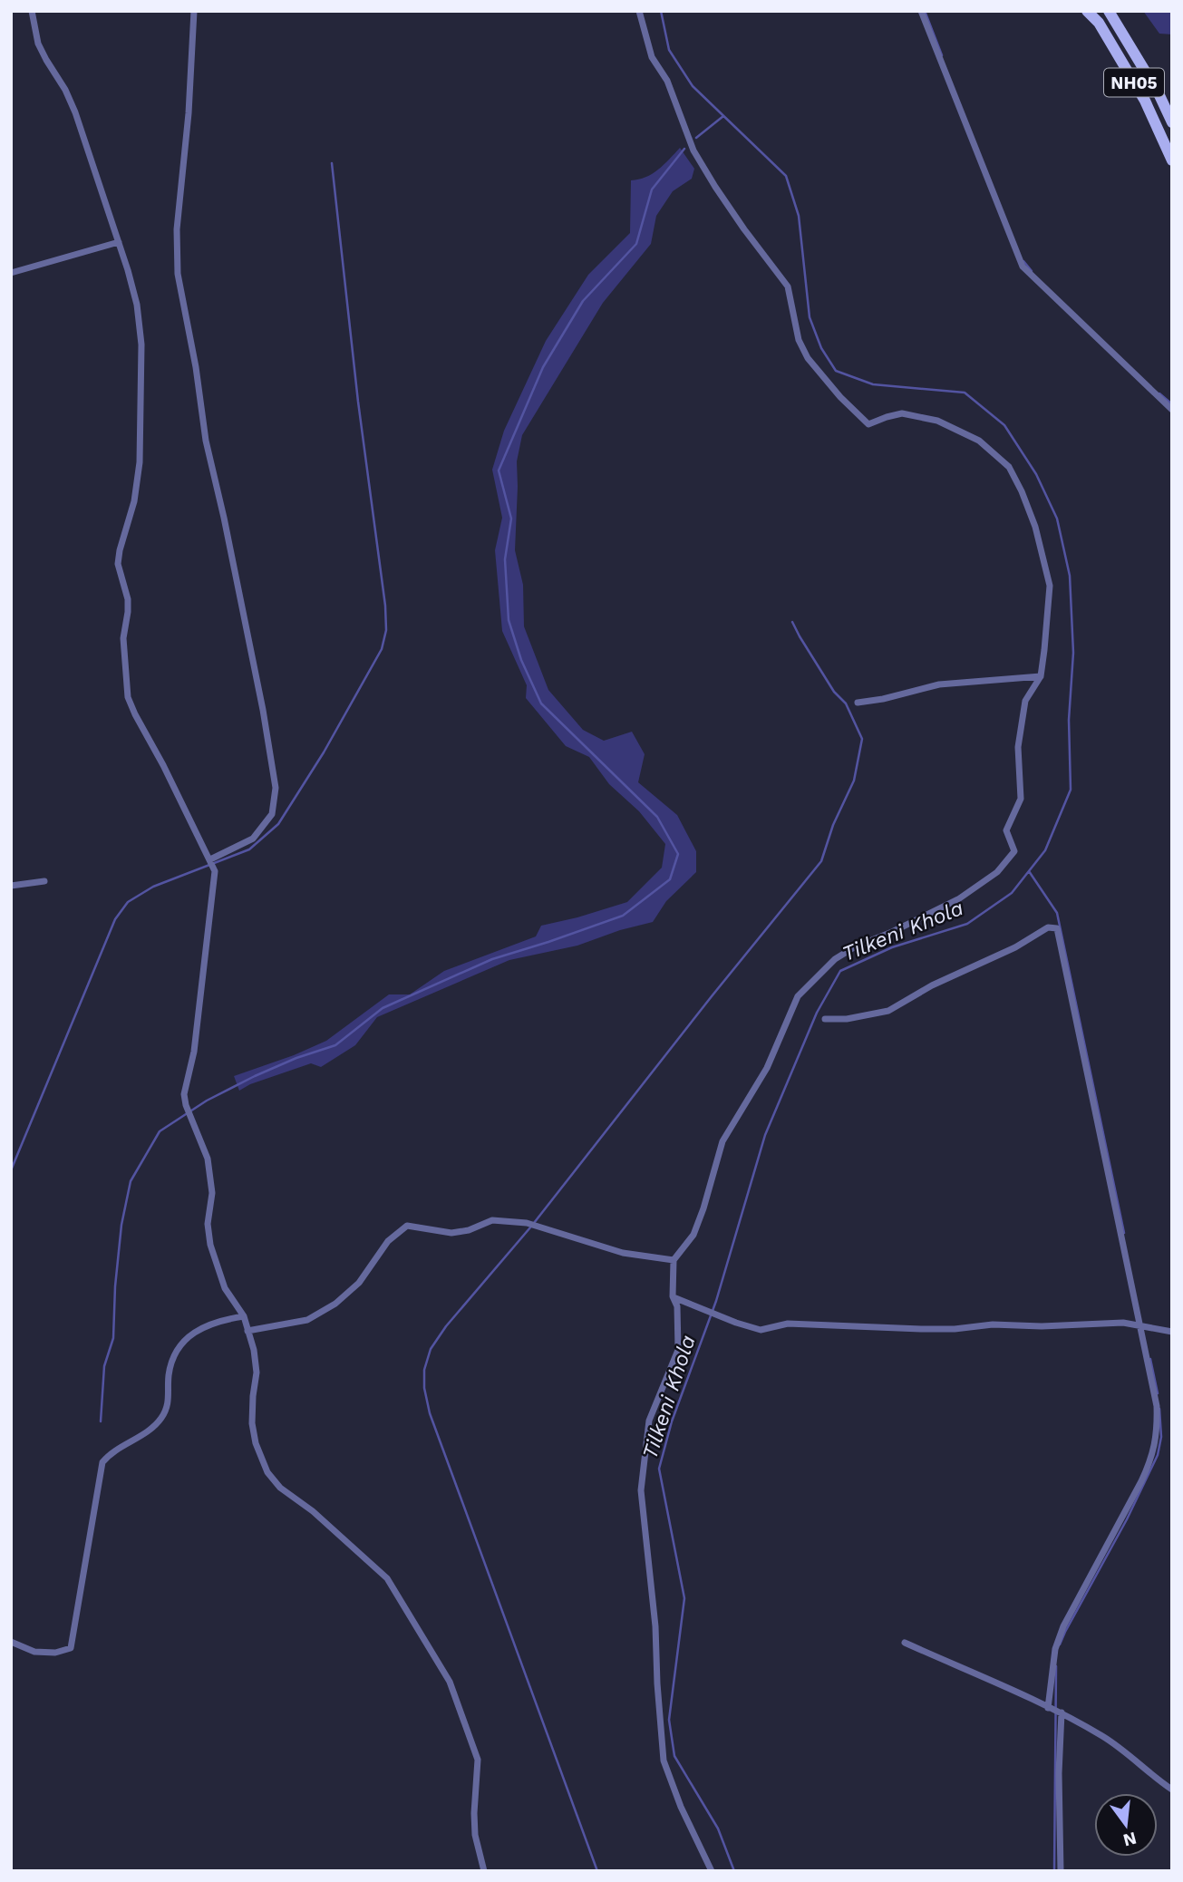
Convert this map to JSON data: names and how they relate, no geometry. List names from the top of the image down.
{
  "streets": {
    "main road": ["NH05"]
  },
  "water": ["Tilkeni Khola"],
  "north": "bottom"
}
